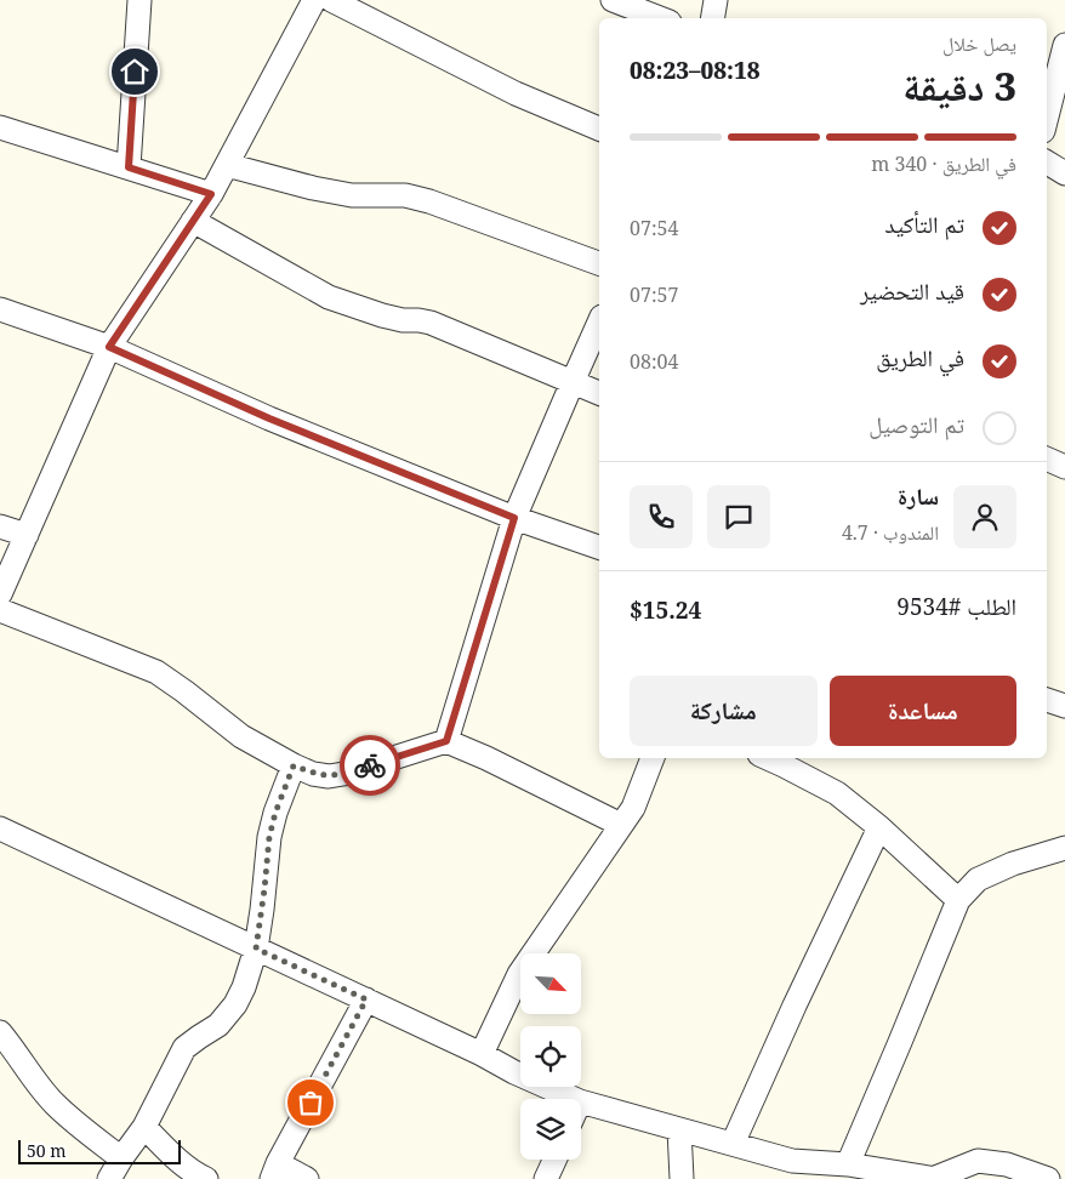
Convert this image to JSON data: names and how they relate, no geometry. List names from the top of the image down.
{
  "scale_bar": "50 m",
  "north": "bottom right",
  "page": {
    "heading": ["3 دقيقة", "يصل خلال", "08:18–08:23"],
    "panel": [
      "سارة",
      "المندوب · 4.7",
      "الطلب #9534",
      "$15.24"
    ],
    "bar": "في الطريق · 340 m",
    "list": [
      ["تم التأكيد", "07:54"],
      ["قيد التحضير", "07:57"],
      ["في الطريق", "08:04"],
      "تم التوصيل"
    ],
    "buttons": ["مساعدة", "مشاركة"],
    "scale": "50 m"
  }
}
